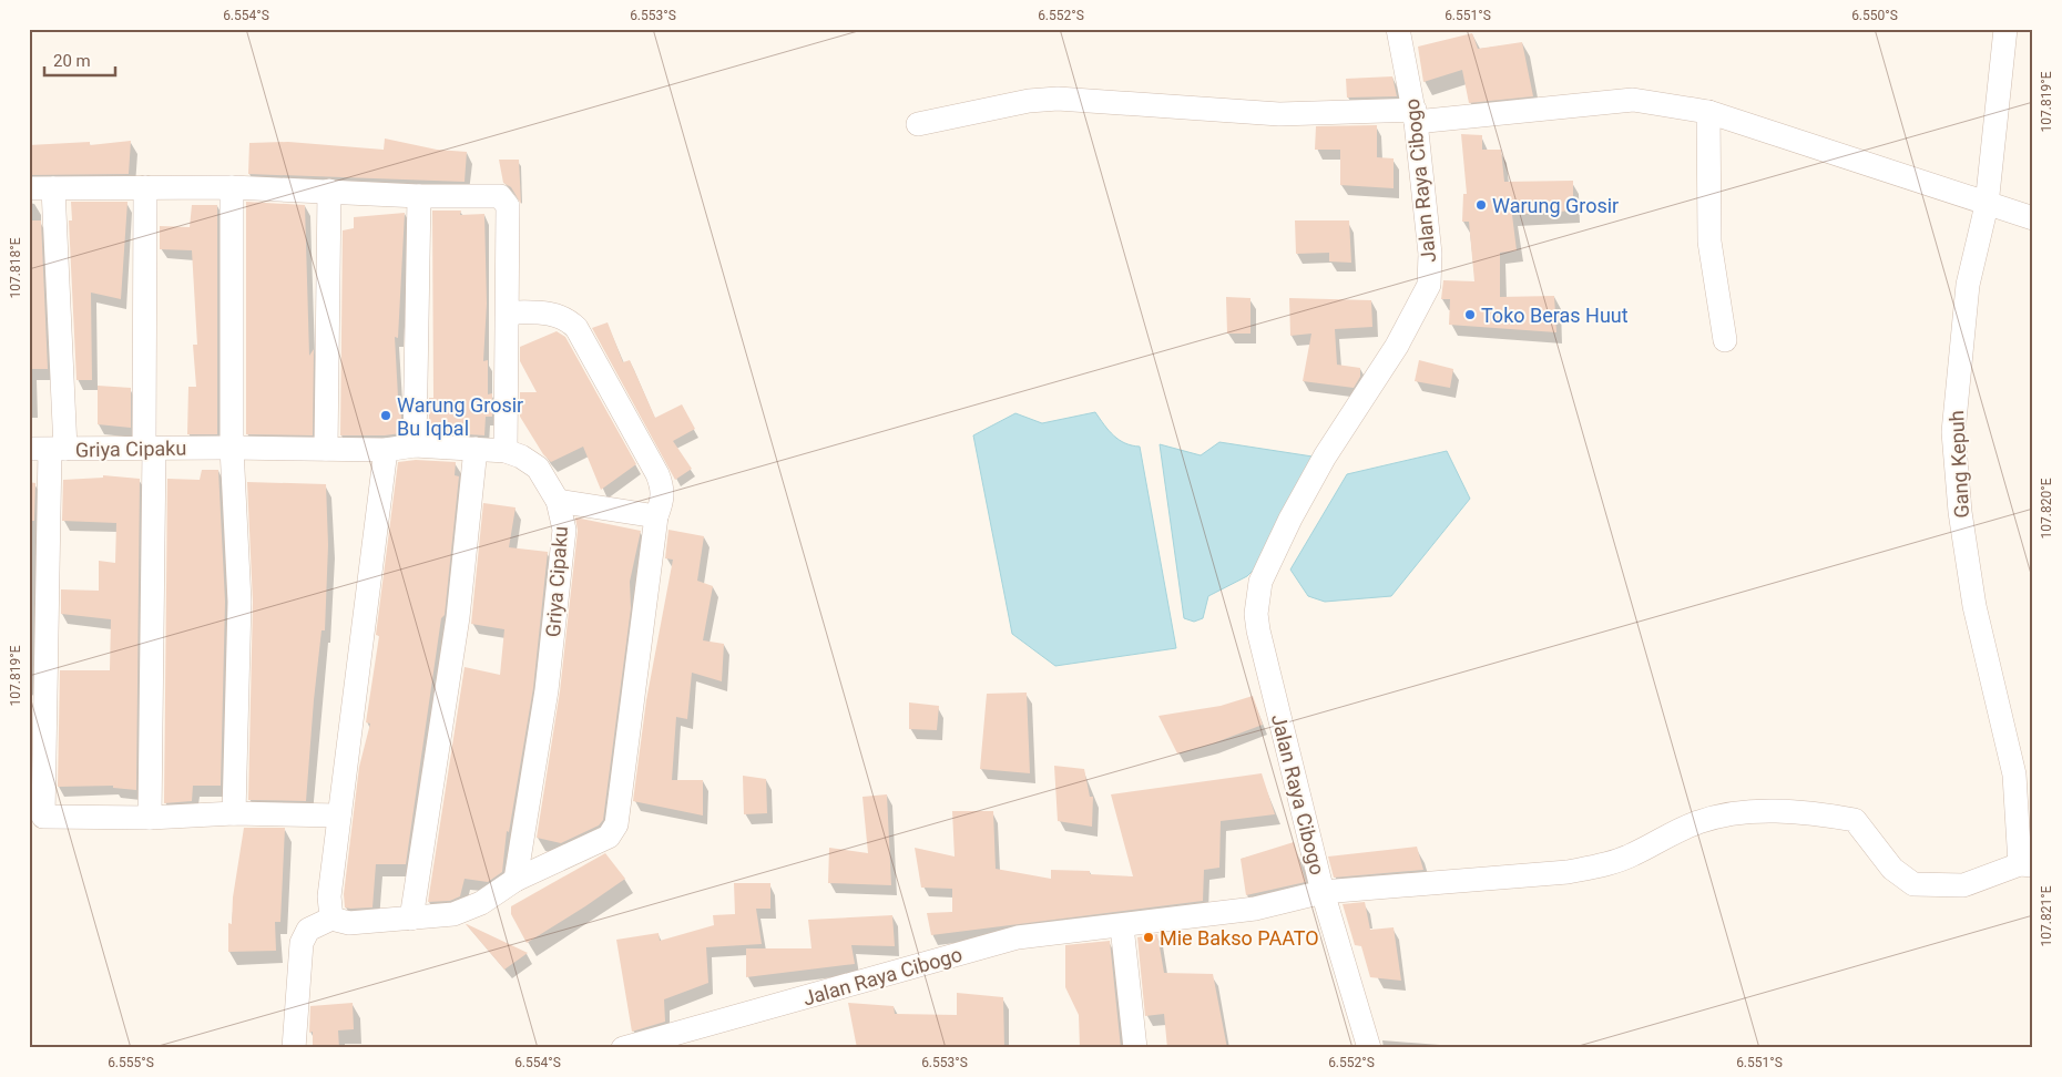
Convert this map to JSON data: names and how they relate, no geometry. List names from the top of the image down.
{
  "streets": {
    "street": ["Jalan Raya Cibogo", "Griya Cipaku", "Gang Kepuh"]
  },
  "places": [
    "Warung Grosir",
    "Toko Beras Huut",
    "Warung Grosir Bu Iqbal",
    "Mie Bakso PAATO"
  ],
  "scale_bar": "20 m",
  "coordinates": [
    "6.554°S",
    "6.553°S",
    "6.552°S",
    "6.551°S",
    "6.550°S",
    "107.819°E",
    "107.818°E",
    "107.820°E",
    "107.821°E",
    "6.555°S"
  ]
}
